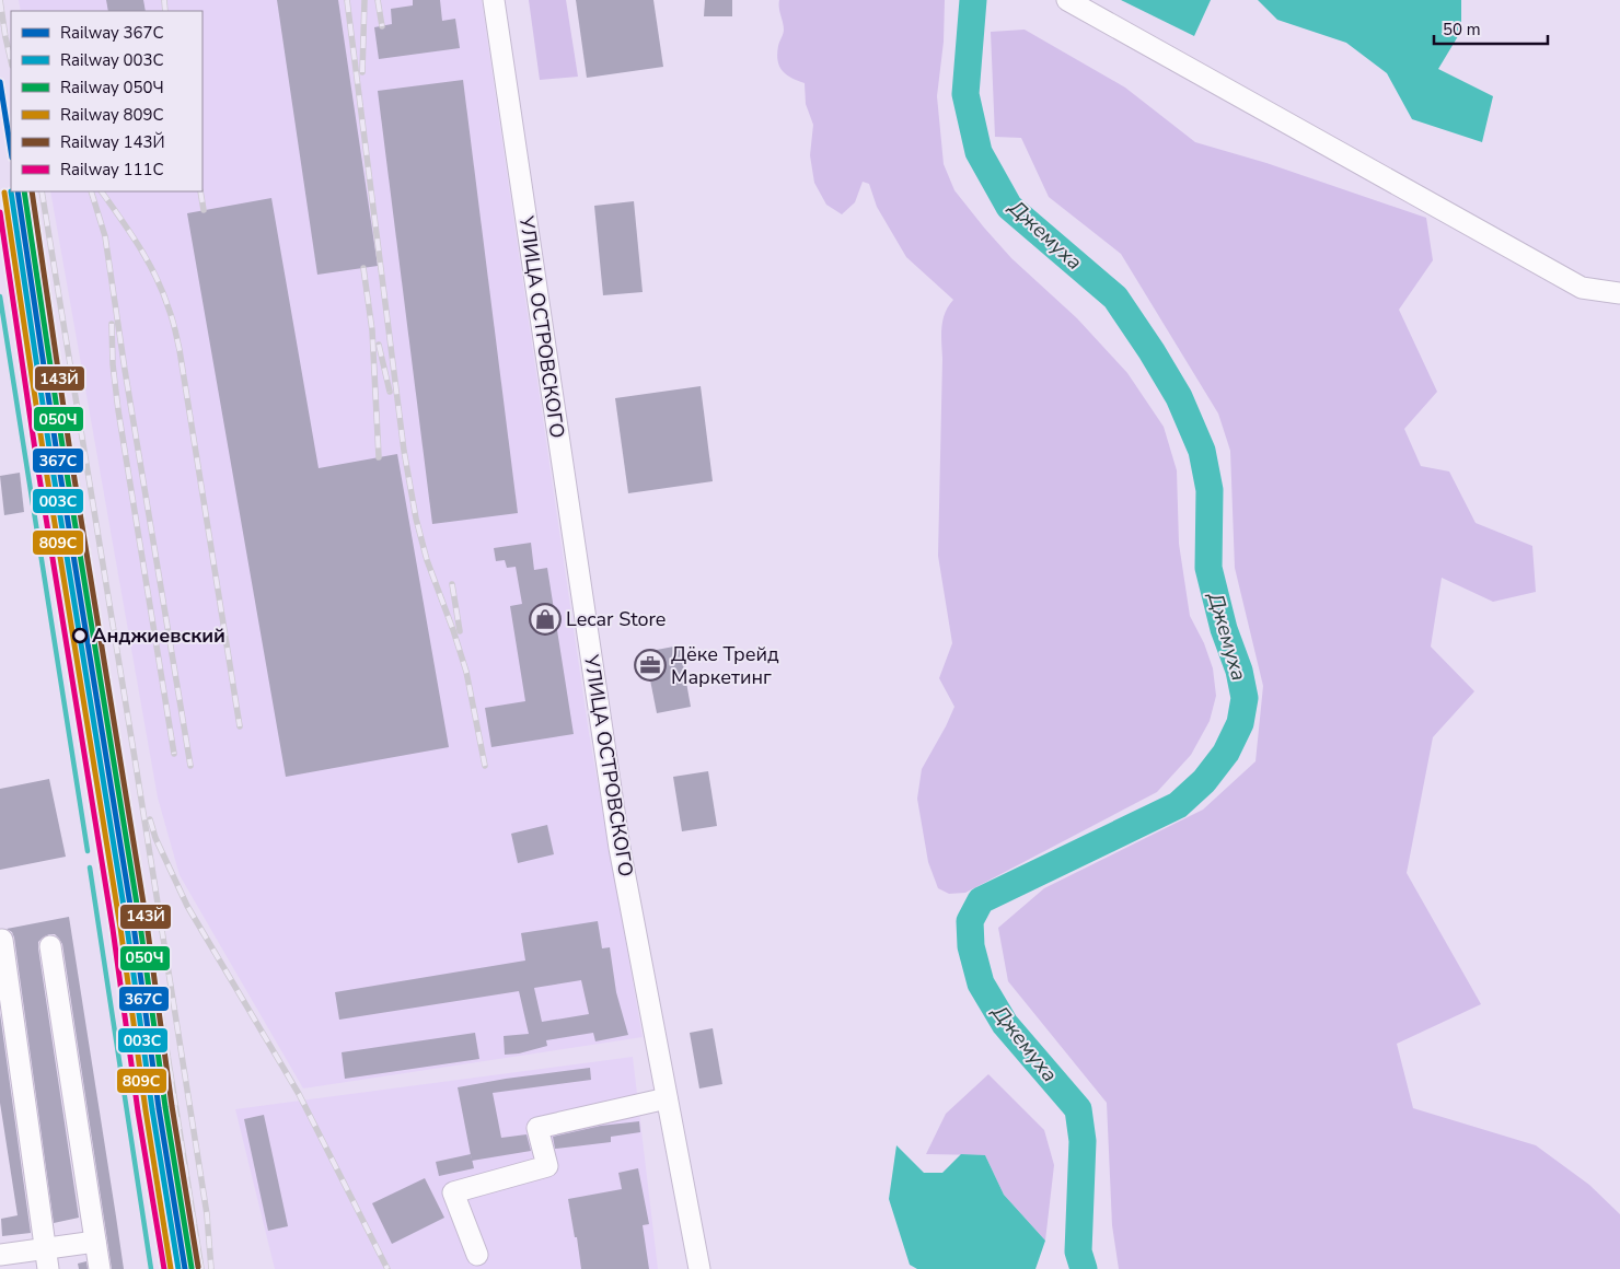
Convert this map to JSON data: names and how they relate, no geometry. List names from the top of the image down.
{
  "streets": {
    "street": ["УЛИЦА ОСТРОВСКОГО"]
  },
  "water": ["Джемуха"],
  "places": {
    "shop": ["Lecar Store"],
    "other": ["Анджиевский"],
    "office": ["Дёке Трейд Маркетинг"]
  },
  "lines": [
    "rail line 367С",
    "rail line 003С",
    "rail line 050Ч",
    "rail line 143Й",
    "rail line 809С",
    "rail line 111С"
  ],
  "legend": [
    "Railway 367С",
    "Railway 003С",
    "Railway 050Ч",
    "Railway 809С",
    "Railway 143Й",
    "Railway 111С"
  ],
  "scale_bar": "50 m"
}
